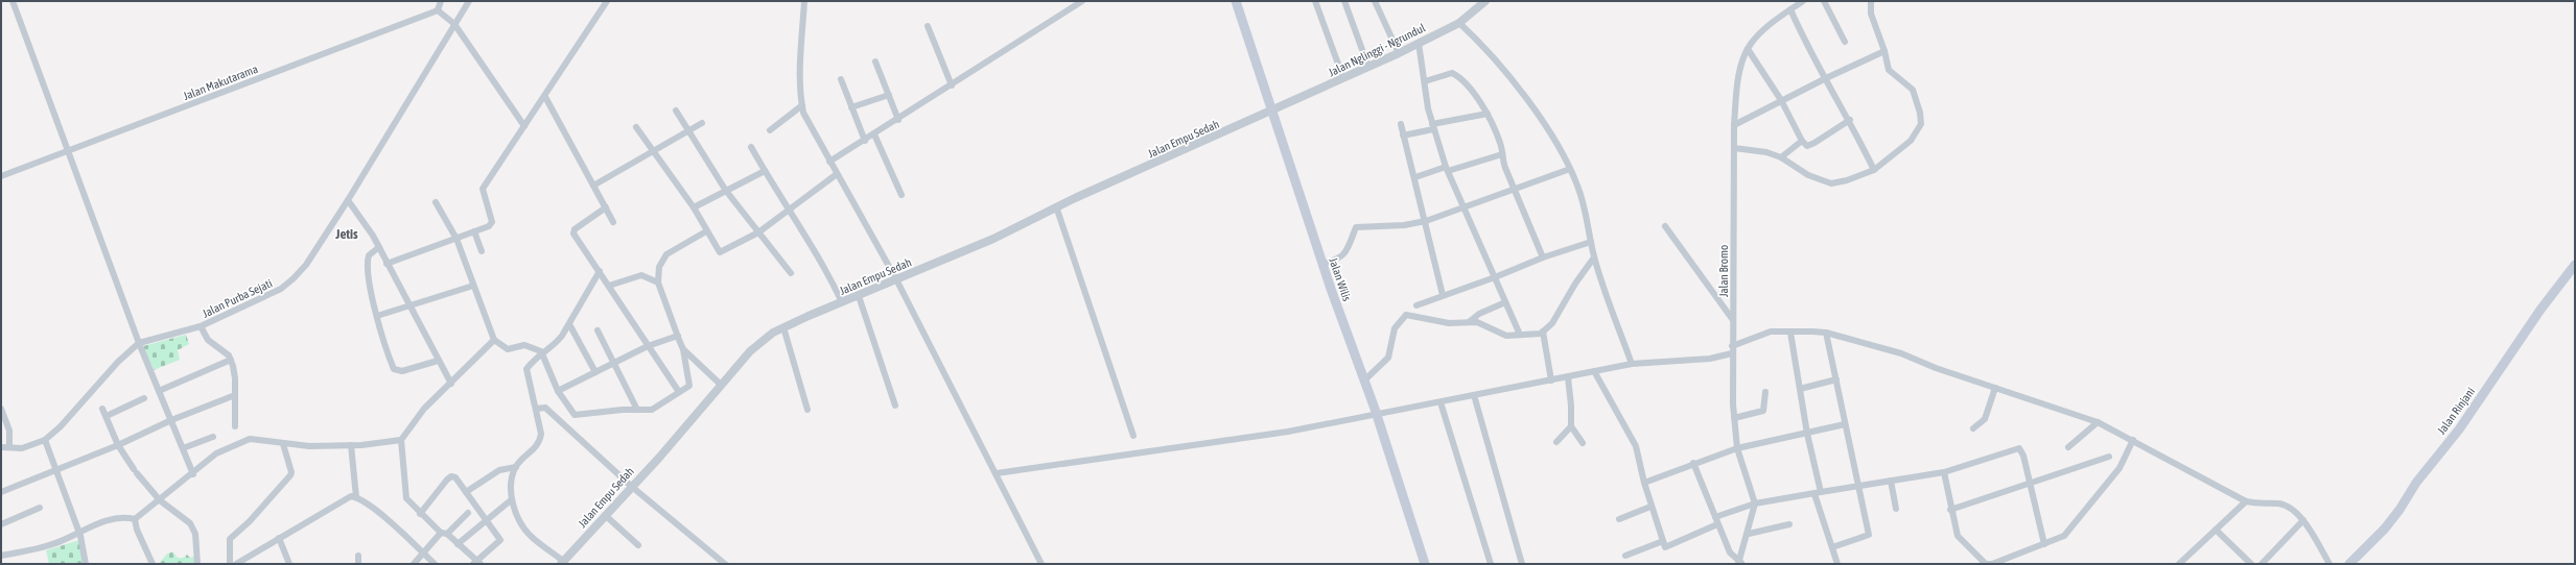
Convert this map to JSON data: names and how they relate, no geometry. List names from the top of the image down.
{
  "streets": {
    "main road": ["Jalan Wilis", "Jalan Rinjani"],
    "street": [
      "Jalan Nglinggi - Ngrundul",
      "Jalan Makutarama",
      "Jalan Empu Sedah",
      "Jalan Bromo",
      "Jalan Purba Sejati"
    ]
  },
  "crossings": [
    ["Jalan Nglinggi - Ngrundul", "Jalan Empu Sedah"],
    ["Jalan Nglinggi - Ngrundul", "Jalan Wilis"],
    ["Jalan Empu Sedah", "Jalan Wilis"]
  ],
  "districts": ["Jetis"]
}
